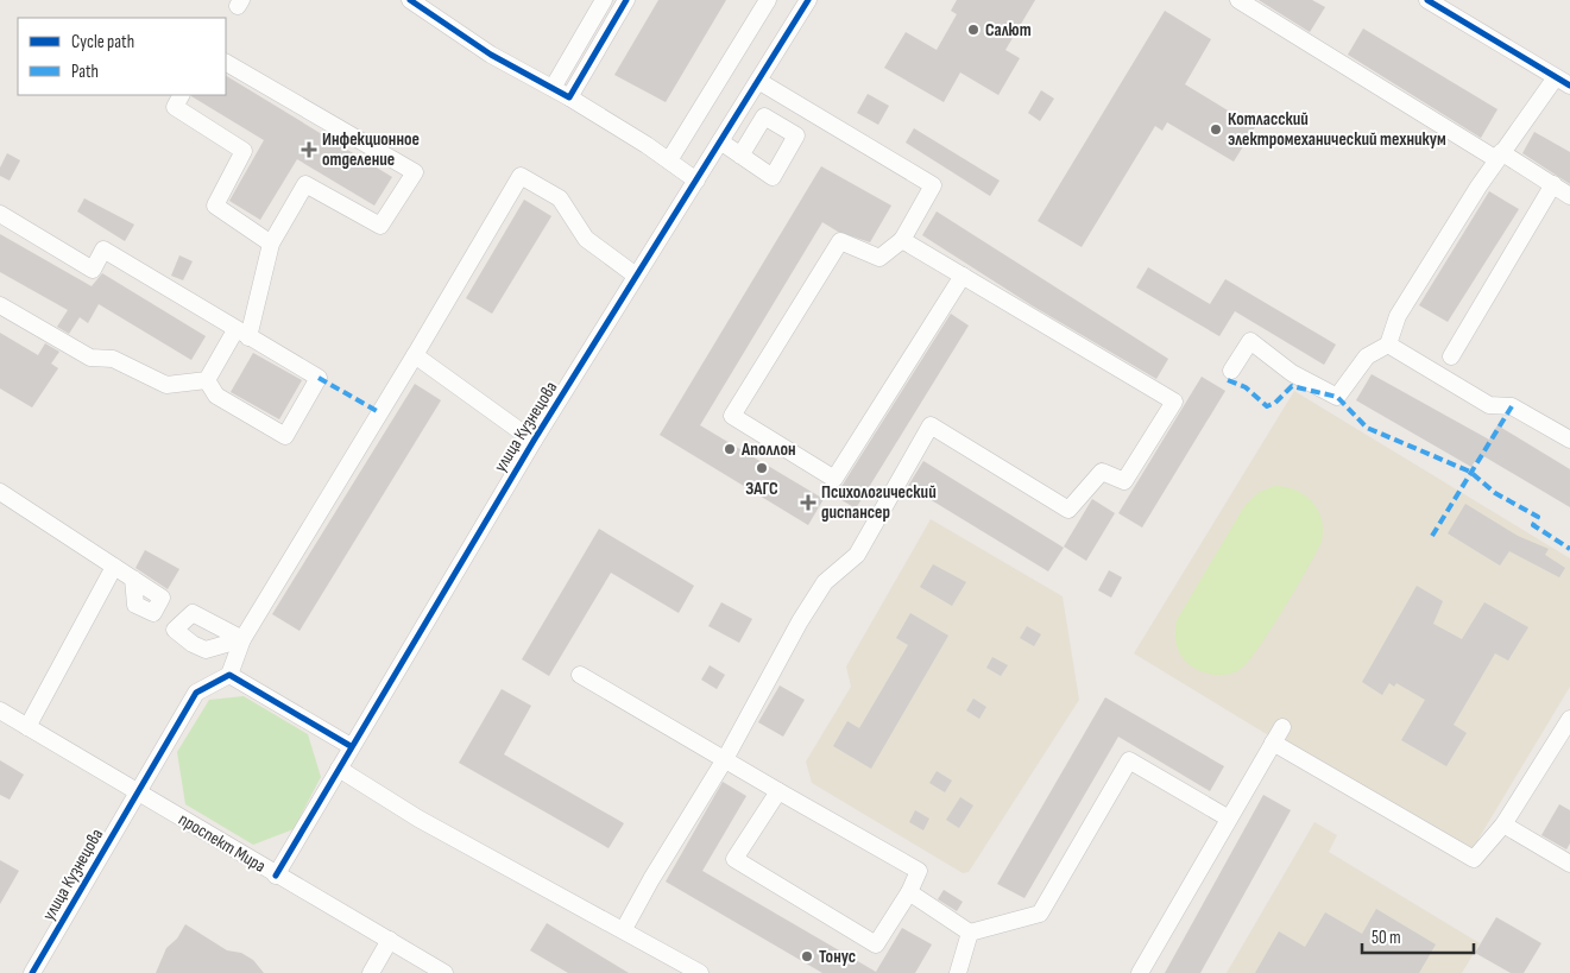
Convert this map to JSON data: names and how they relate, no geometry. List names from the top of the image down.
{
  "streets": {
    "street": ["улица Кузнецова", "проспект Мира"]
  },
  "crossings": [
    ["улица Кузнецова", "проспект Мира"]
  ],
  "places": {
    "other": [
      "Салют",
      "Котласский электромеханический техникум",
      "Аполлон",
      "ЗАГС",
      "Тонус"
    ],
    "health": ["Инфекционное отделение", "Психологический диспансер"]
  },
  "legend": ["Cycle path", "Path"],
  "scale_bar": "50 m"
}
